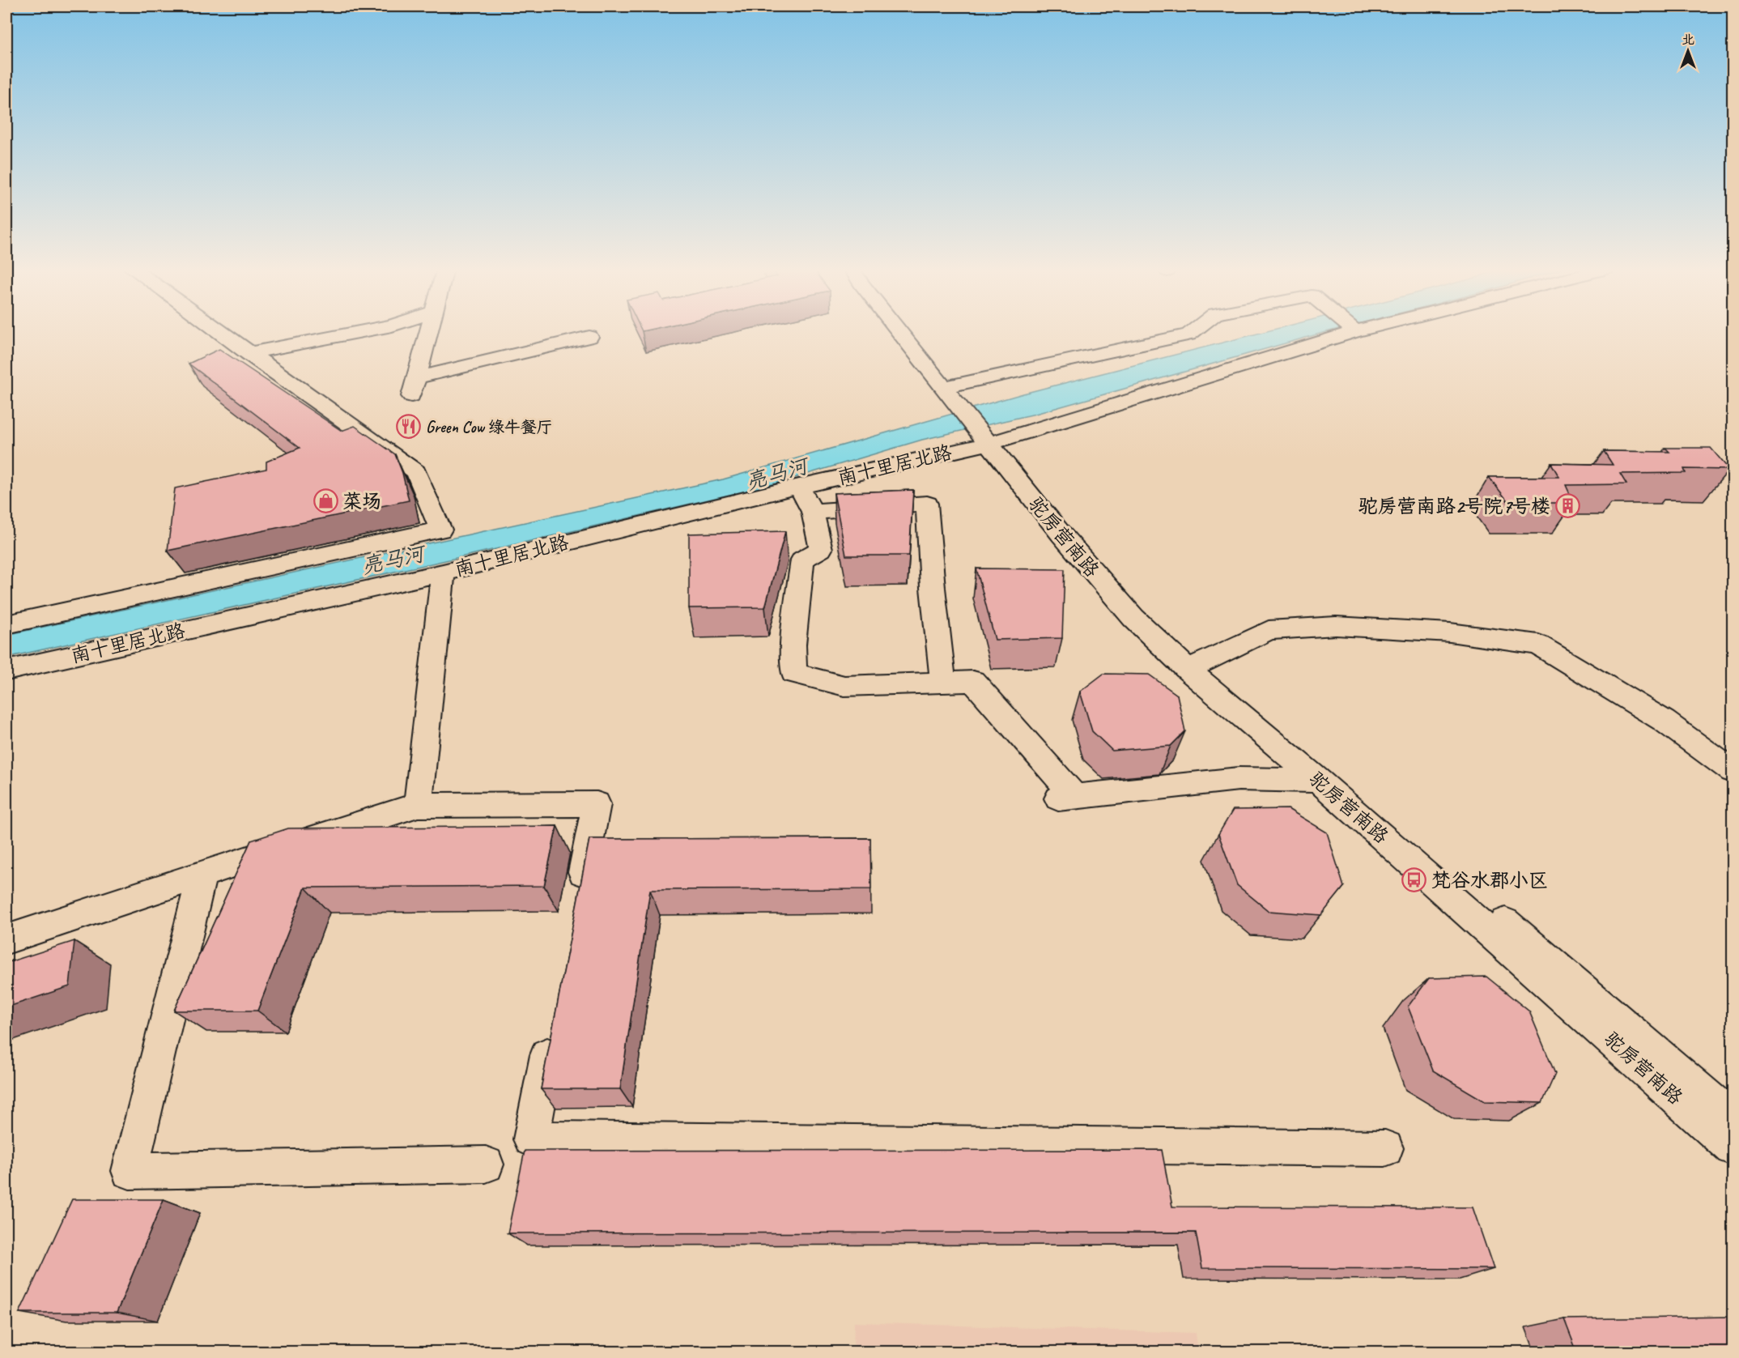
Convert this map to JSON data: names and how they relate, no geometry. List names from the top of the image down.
{
  "streets": {
    "street": ["南十里居北路", "驼房营南路"]
  },
  "crossings": [
    ["南十里居北路", "驼房营南路"]
  ],
  "water": ["亮马河"],
  "places": {
    "restaurant": ["Green Cow 绿牛餐厅"],
    "shop": ["菜场"],
    "building": ["驼房营南路2号院7号楼"],
    "bus stop": ["梵谷水郡小区"]
  },
  "north": "top"
}
